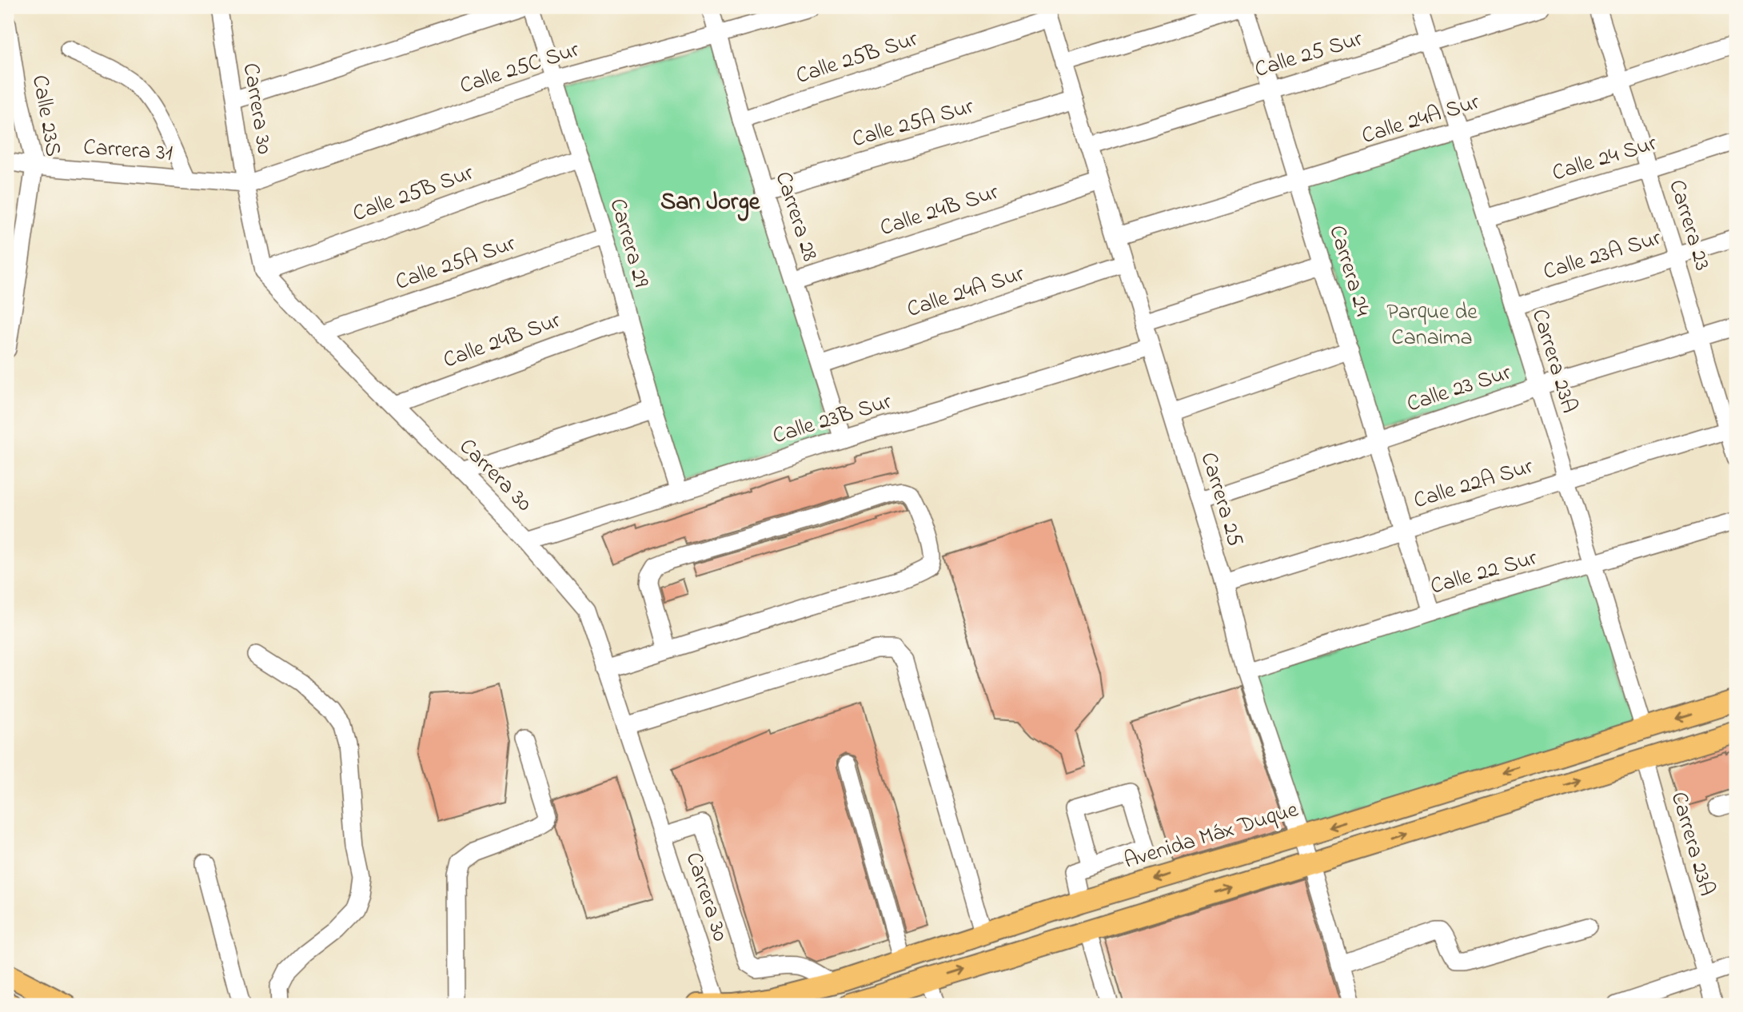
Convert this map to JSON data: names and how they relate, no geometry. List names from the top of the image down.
{
  "streets": {
    "main road": ["Avenida Máx Duque"],
    "street": [
      "Calle 25 Sur",
      "Calle 25B Sur",
      "Calle 25C Sur",
      "Carrera 30",
      "Calle 23S",
      "Calle 24A Sur",
      "Calle 25A Sur",
      "Carrera 31",
      "Calle 24 Sur",
      "Calle 24B Sur",
      "Carrera 28",
      "Carrera 23",
      "Carrera 29",
      "Calle 23A Sur",
      "Carrera 24",
      "Carrera 23A",
      "Calle 23 Sur",
      "Calle 23B Sur",
      "Calle 22A Sur",
      "Carrera 25",
      "Calle 22 Sur"
    ]
  },
  "crossings": [
    ["Calle 25 Sur", "Carrera 24"],
    ["Calle 25 Sur", "Carrera 23A"],
    ["Calle 25 Sur", "Carrera 25"],
    ["Calle 25B Sur", "Carrera 30"],
    ["Calle 25B Sur", "Carrera 28"],
    ["Calle 25B Sur", "Carrera 29"],
    ["Calle 25B Sur", "Carrera 25"],
    ["Calle 25C Sur", "Carrera 30"],
    ["Calle 25C Sur", "Carrera 31"],
    ["Calle 25C Sur", "Carrera 28"],
    ["Calle 25C Sur", "Carrera 29"],
    ["Carrera 30", "Calle 25A Sur"],
    ["Carrera 30", "Carrera 31"],
    ["Carrera 30", "Calle 24B Sur"],
    ["Carrera 30", "Calle 23B Sur"],
    ["Carrera 30", "Avenida Máx Duque"],
    ["Calle 23S", "Carrera 31"],
    ["Calle 24A Sur", "Carrera 28"],
    ["Calle 24A Sur", "Carrera 23"],
    ["Calle 24A Sur", "Carrera 24"],
    ["Calle 24A Sur", "Carrera 23A"],
    ["Calle 24A Sur", "Carrera 25"],
    ["Calle 25A Sur", "Carrera 28"],
    ["Calle 25A Sur", "Carrera 29"],
    ["Calle 25A Sur", "Carrera 25"],
    ["Calle 24 Sur", "Carrera 23"],
    ["Calle 24 Sur", "Carrera 23A"],
    ["Calle 24B Sur", "Carrera 28"],
    ["Calle 24B Sur", "Carrera 29"],
    ["Calle 24B Sur", "Carrera 25"],
    ["Carrera 28", "Calle 23B Sur"],
    ["Carrera 23", "Calle 23A Sur"],
    ["Carrera 23", "Calle 23 Sur"],
    ["Carrera 23", "Calle 22A Sur"],
    ["Carrera 29", "Calle 23B Sur"],
    ["Calle 23A Sur", "Carrera 23A"],
    ["Carrera 24", "Calle 23 Sur"],
    ["Carrera 24", "Calle 22A Sur"],
    ["Carrera 24", "Calle 22 Sur"],
    ["Carrera 23A", "Calle 23 Sur"],
    ["Carrera 23A", "Calle 22A Sur"],
    ["Carrera 23A", "Calle 22 Sur"],
    ["Carrera 23A", "Avenida Máx Duque"],
    ["Calle 23 Sur", "Carrera 25"],
    ["Calle 23B Sur", "Carrera 25"],
    ["Calle 22A Sur", "Carrera 25"],
    ["Carrera 25", "Calle 22 Sur"],
    ["Carrera 25", "Avenida Máx Duque"]
  ],
  "districts": ["San Jorge"],
  "parks": ["Parque de Canaima"]
}
